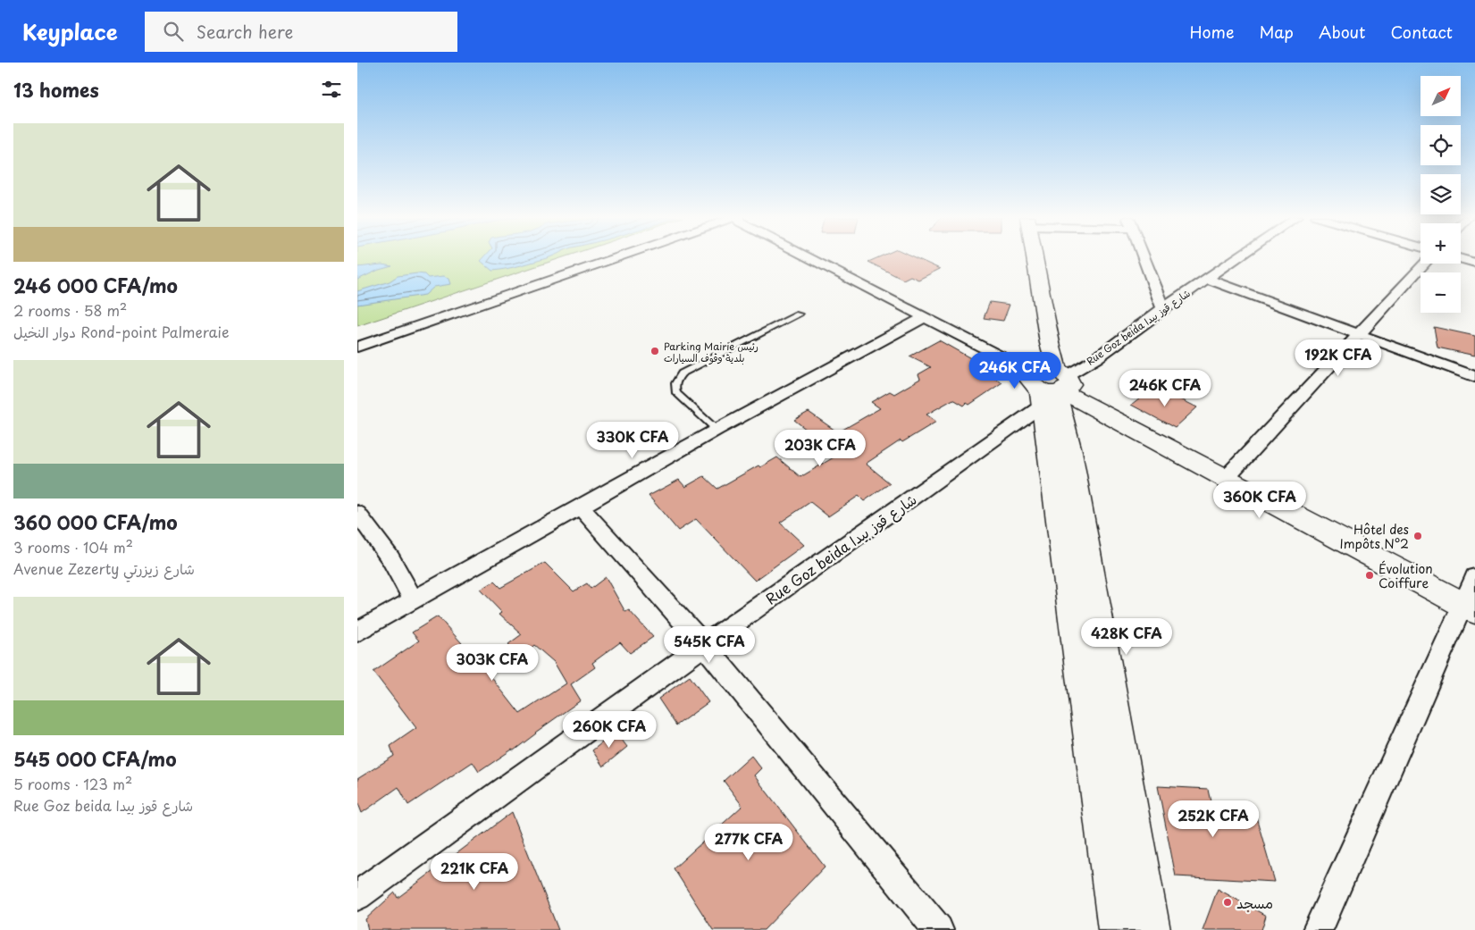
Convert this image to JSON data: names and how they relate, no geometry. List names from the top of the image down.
{
  "streets": {
    "street": ["Rue Goz beida شارع قوز بيدا"]
  },
  "places": [
    "Parking Mairie رئيس بلدية وقوف السيارات",
    "Hôtel des Impôts N°2",
    "Évolution Coiffure",
    "مسجد"
  ],
  "north": "top right",
  "page": {
    "header": "Keyplace",
    "search": "Search here",
    "nav": [
      "Home",
      "Map",
      "About",
      "Contact"
    ],
    "heading": "13 homes",
    "map_buttons": ["+", "−"],
    "list": [
      {
        "name": "246 000 CFA/mo",
        "note": "2 rooms · 58 m² · دوار النخيل Rond-point Palmeraie"
      },
      {
        "name": "360 000 CFA/mo",
        "note": "3 rooms · 104 m² · Avenue Zezerty شارع زيزرتي"
      },
      {
        "name": "545 000 CFA/mo",
        "note": "5 rooms · 123 m² · Rue Goz beida شارع قوز بيدا"
      }
    ],
    "price": [
      "192K CFA",
      "246K CFA",
      "246K CFA",
      "330K CFA",
      "203K CFA",
      "360K CFA",
      "428K CFA",
      "545K CFA",
      "303K CFA",
      "260K CFA",
      "252K CFA",
      "277K CFA",
      "221K CFA"
    ]
  }
}
